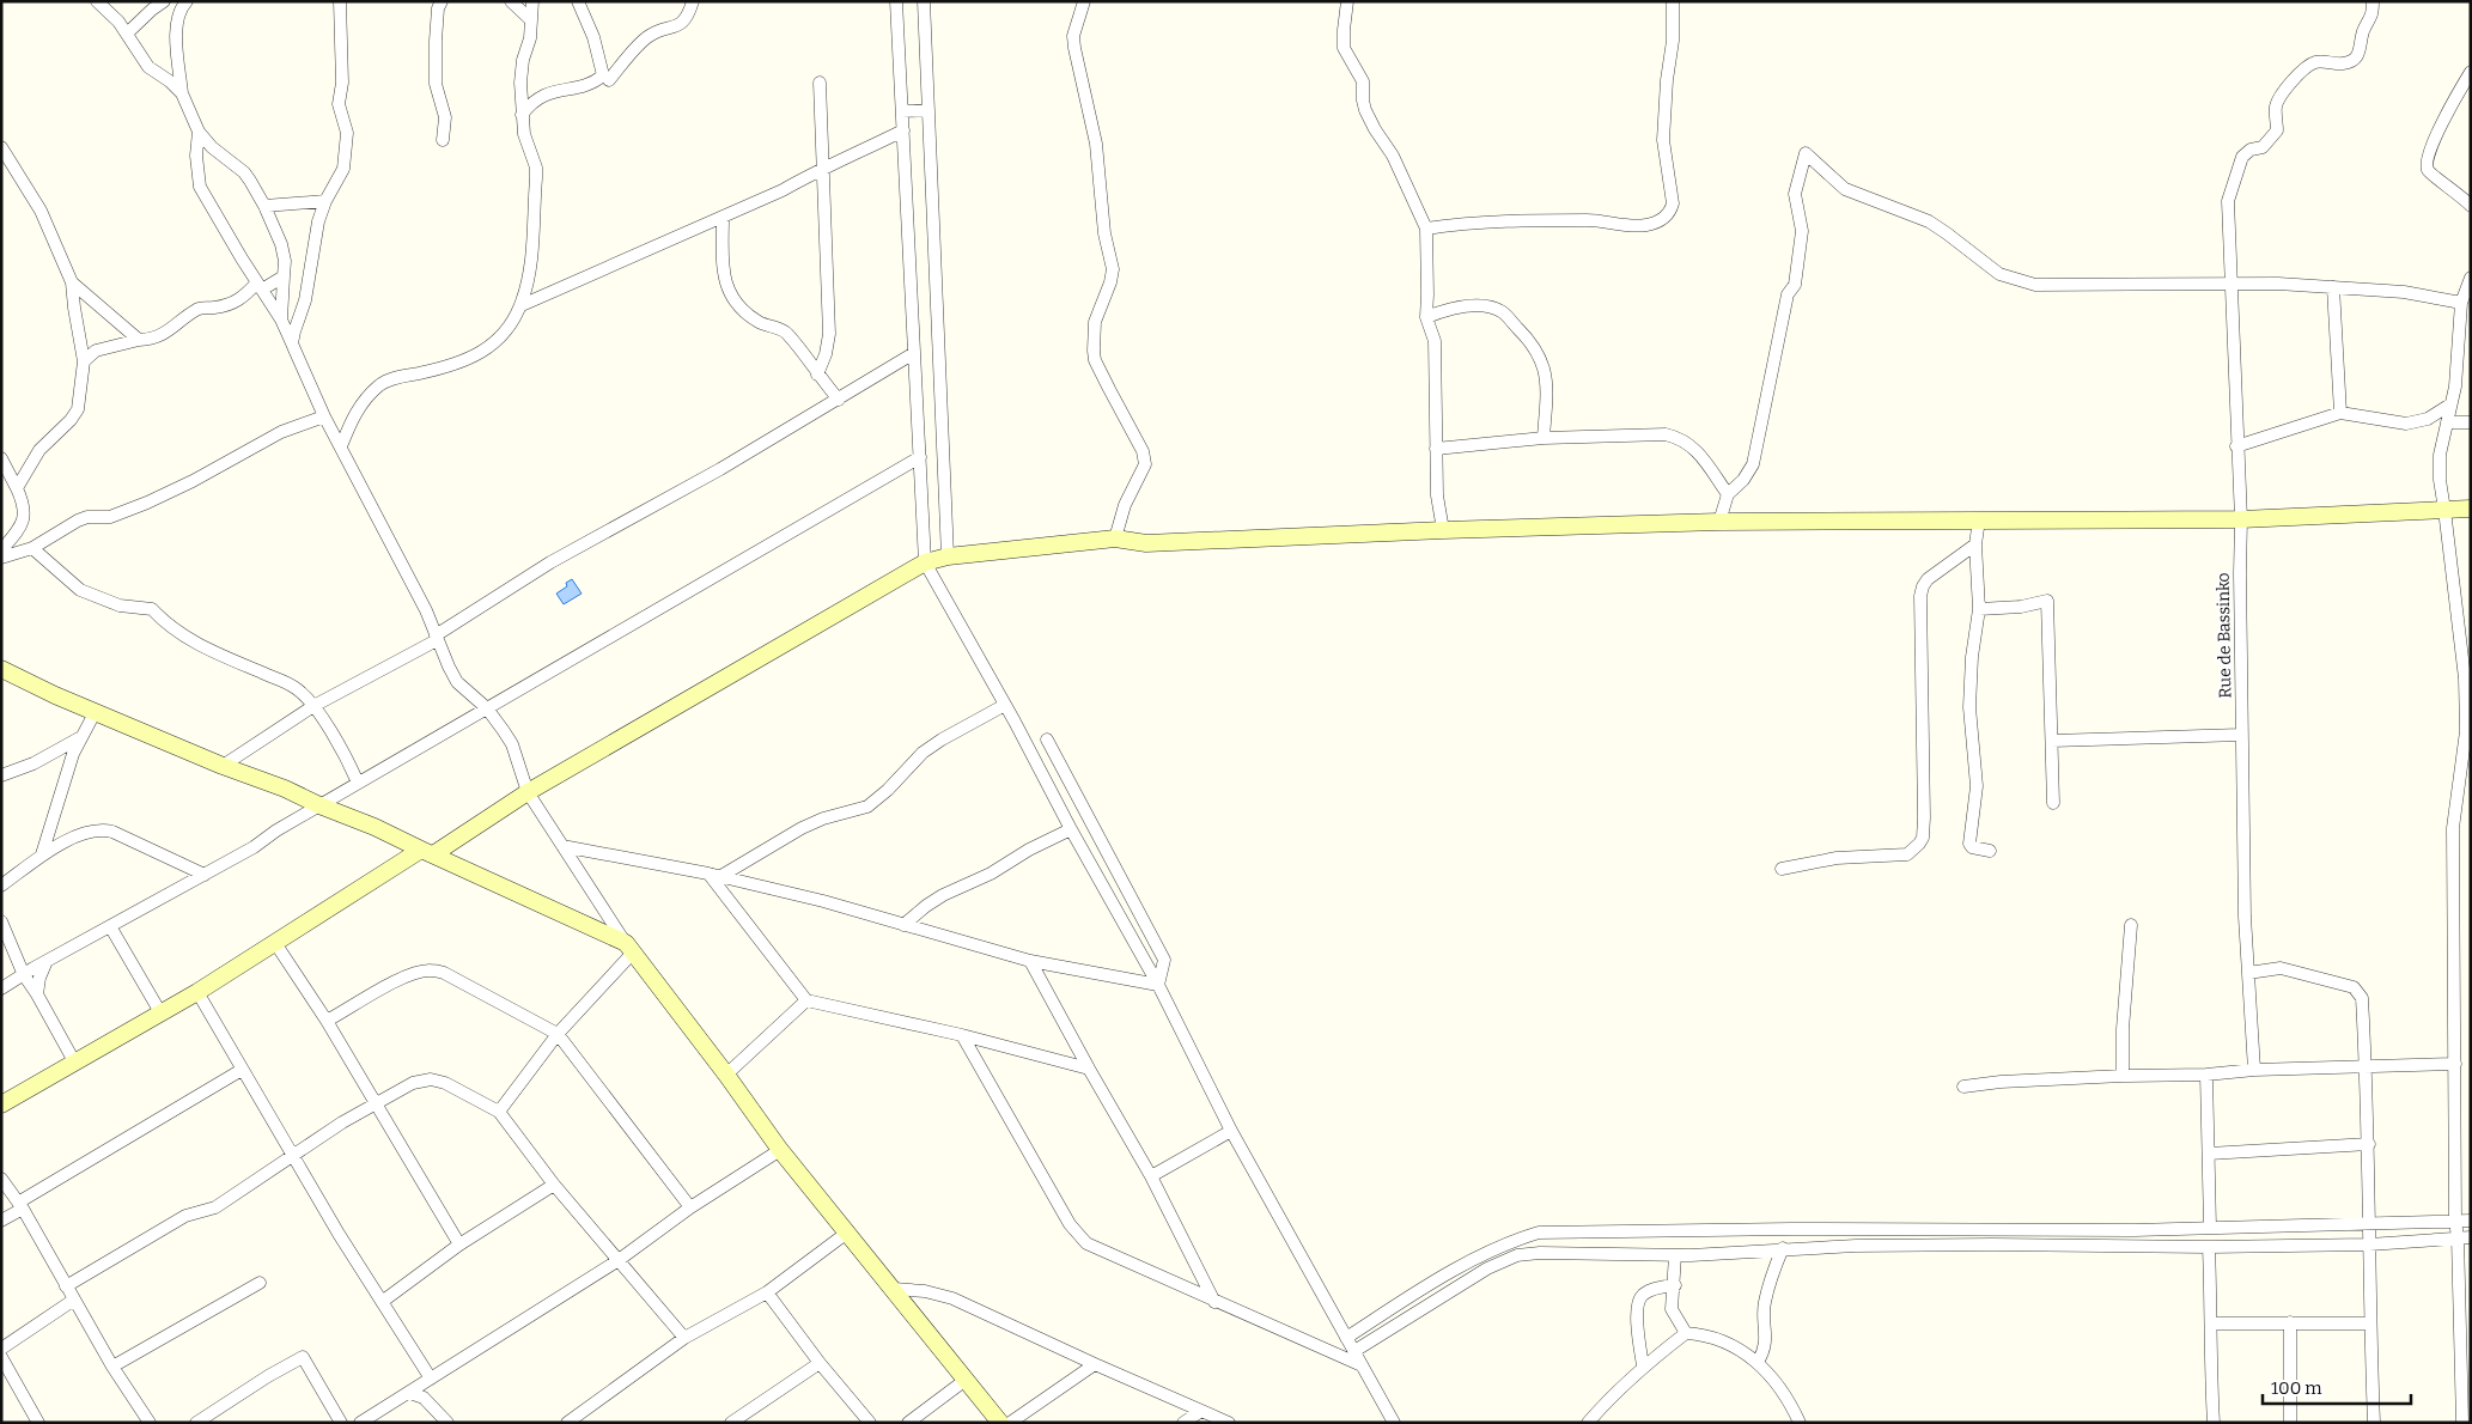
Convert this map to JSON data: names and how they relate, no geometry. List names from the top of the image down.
{
  "streets": {
    "street": ["Rue de Bassinko"]
  },
  "scale_bar": "100 m"
}
